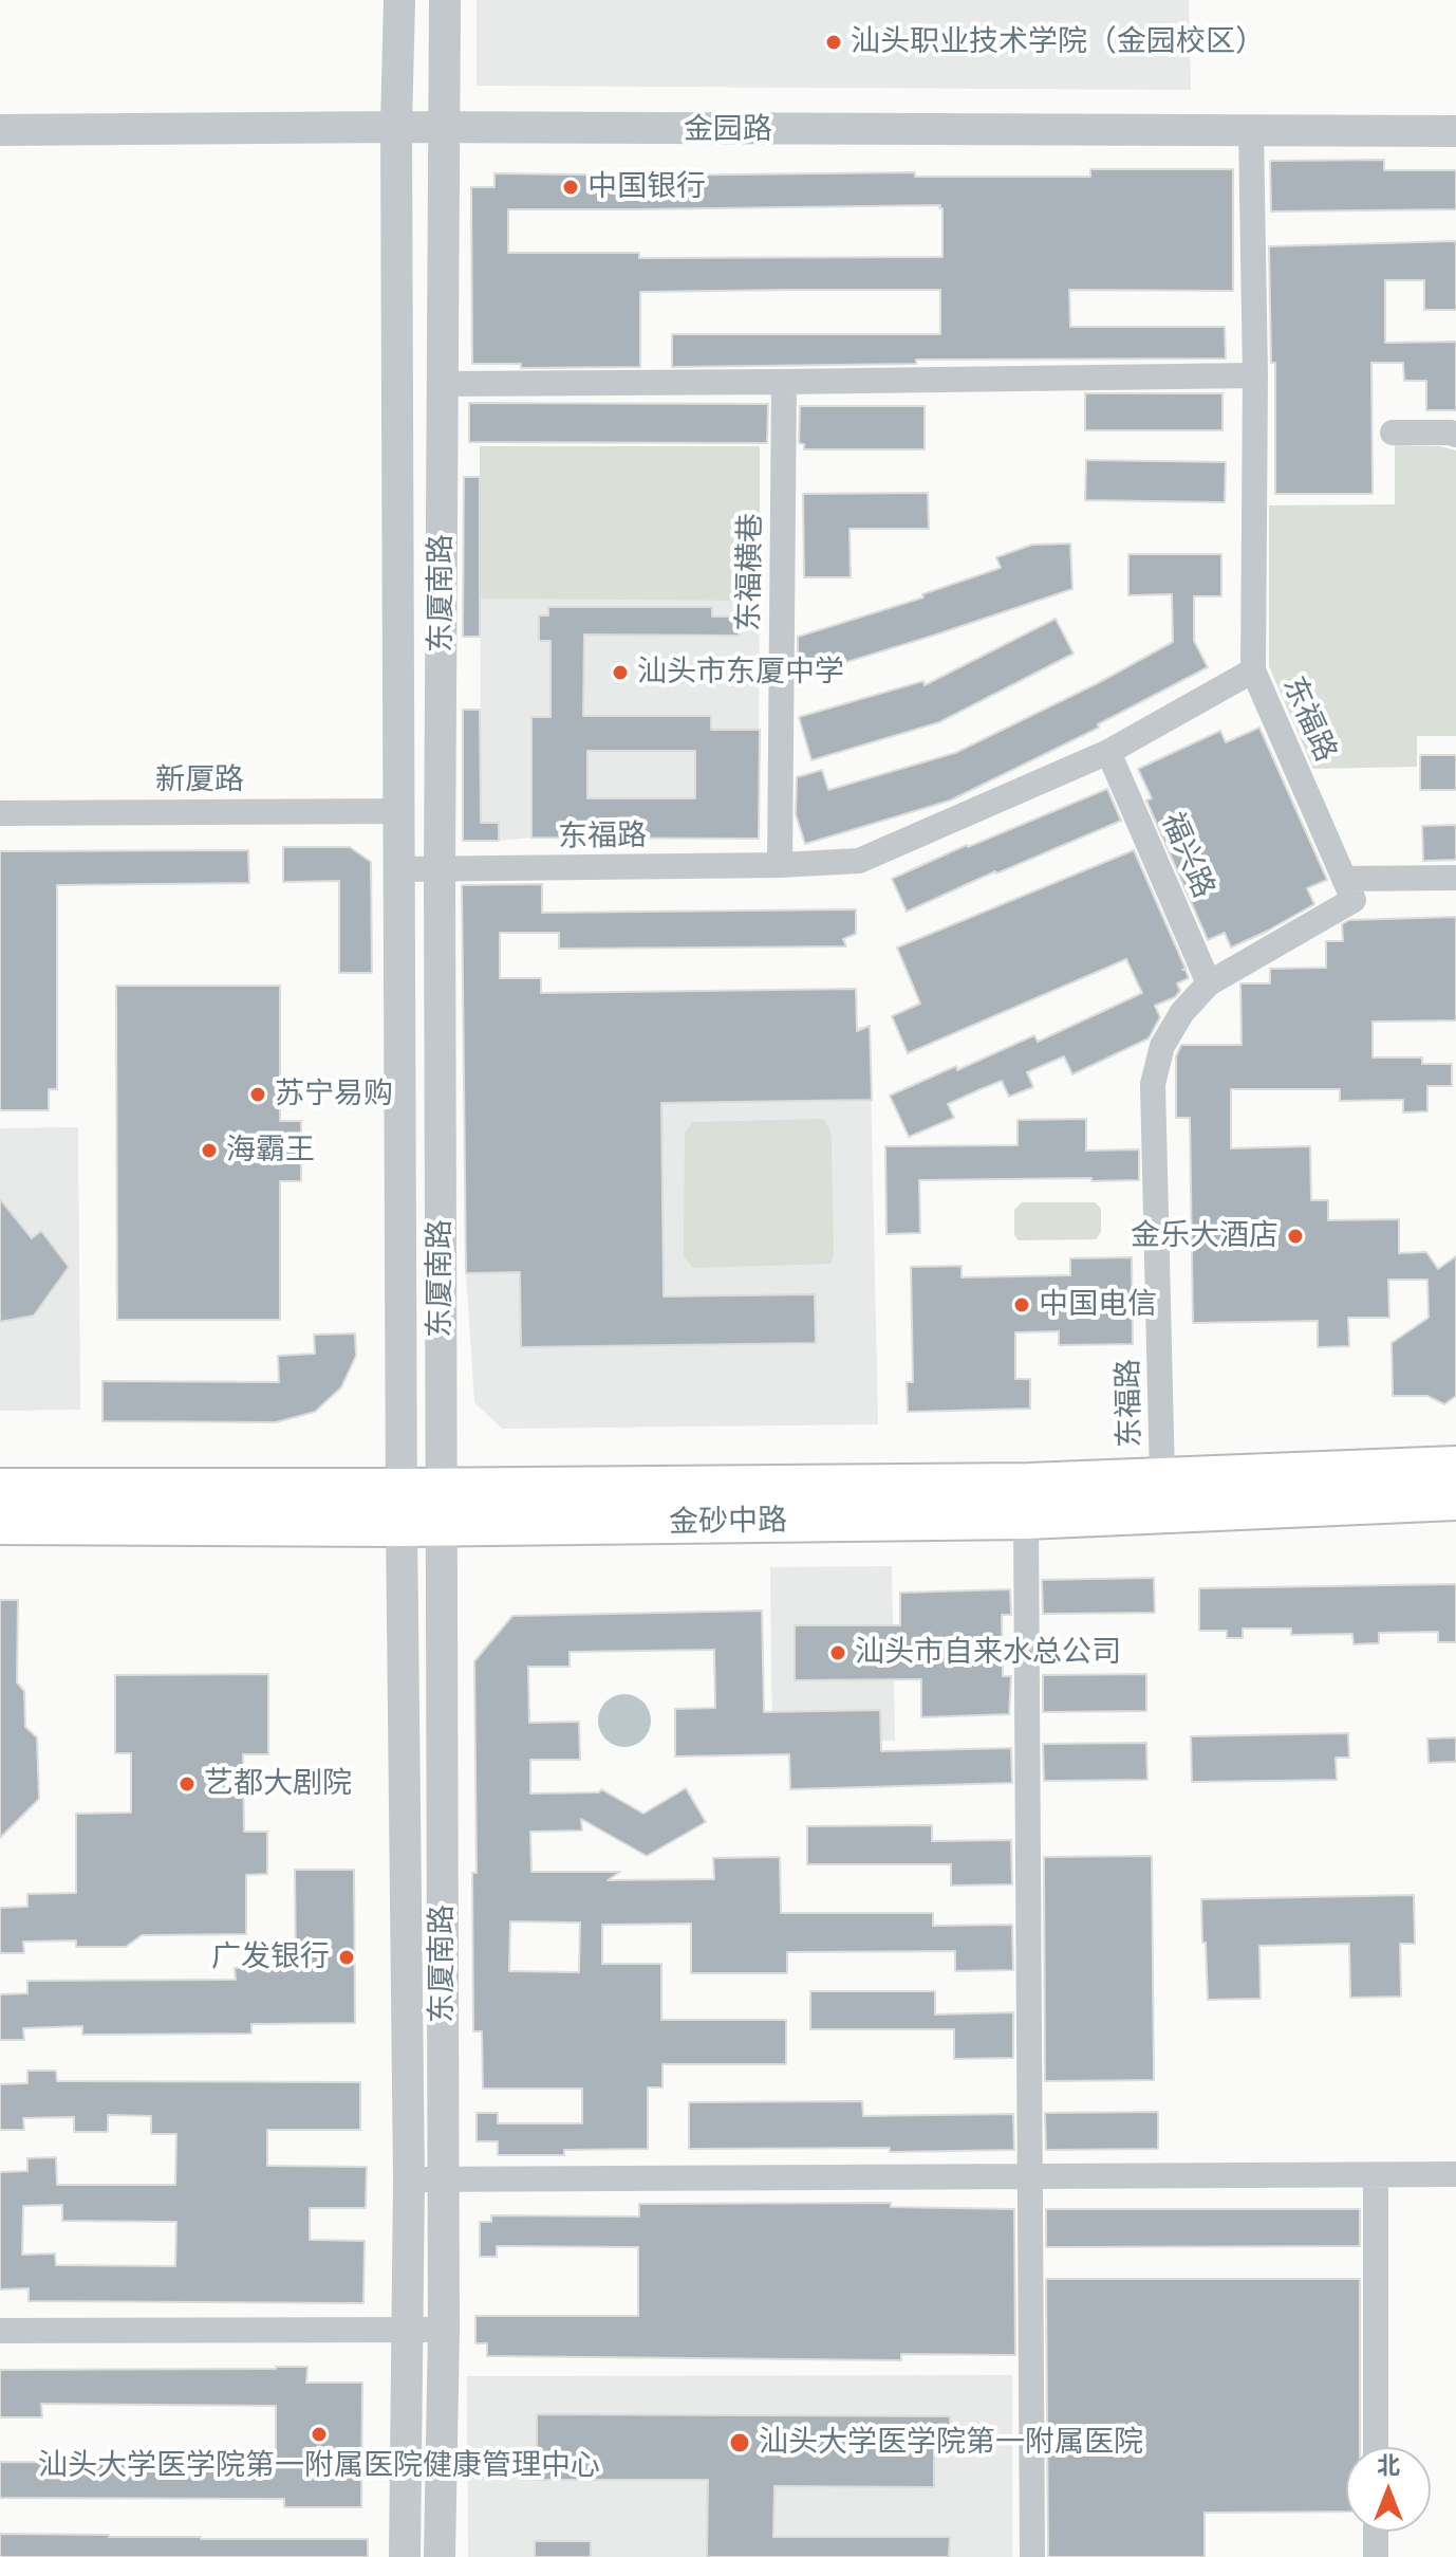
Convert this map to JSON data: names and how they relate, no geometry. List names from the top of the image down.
{
  "streets": {
    "main road": ["金砂中路"],
    "street": [
      "金园路",
      "东福横巷",
      "东厦南路",
      "东福路",
      "新厦路",
      "福兴路"
    ]
  },
  "crossings": [
    ["金园路", "东厦南路"],
    ["东福横巷", "东福路"],
    ["东厦南路", "东福路"],
    ["东厦南路", "新厦路"],
    ["东厦南路", "金砂中路"],
    ["东福路", "福兴路"],
    ["东福路", "金砂中路"]
  ],
  "places": [
    "汕头职业技术学院（金园校区）",
    "中国银行",
    "汕头市东厦中学",
    "苏宁易购",
    "海霸王",
    "金乐大酒店",
    "中国电信",
    "汕头市自来水总公司",
    "艺都大剧院",
    "广发银行",
    "汕头大学医学院第一附属医院健康管理中心",
    "汕头大学医学院第一附属医院"
  ],
  "north": "top"
}
